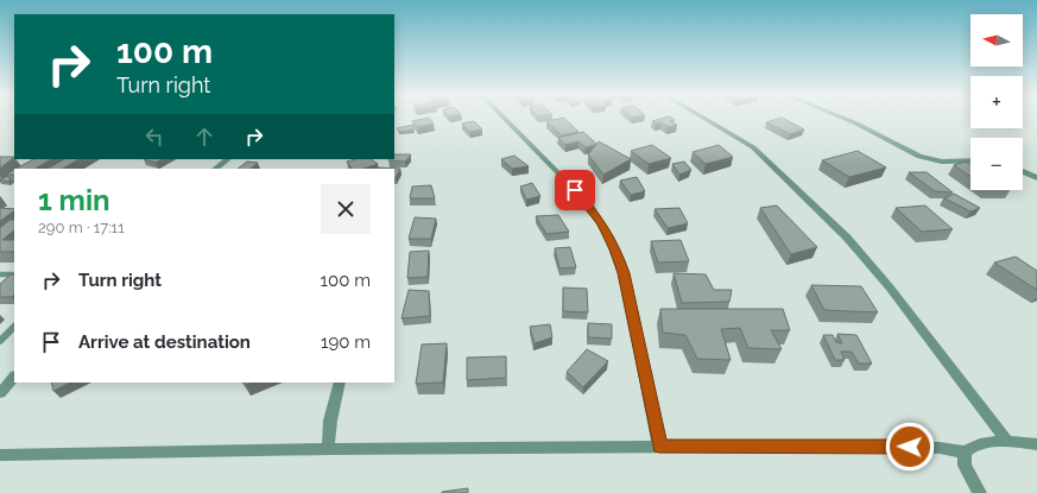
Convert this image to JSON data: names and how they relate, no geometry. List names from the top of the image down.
{
  "north": "left",
  "page": {
    "map_buttons": ["+", "−"],
    "turn": ["100 m", "Turn right"],
    "heading": ["1 min", "290 m · 17:11"],
    "list": [
      {
        "name": "Turn right",
        "value": "100 m"
      },
      {
        "name": "Arrive at destination",
        "value": "190 m"
      }
    ]
  }
}
